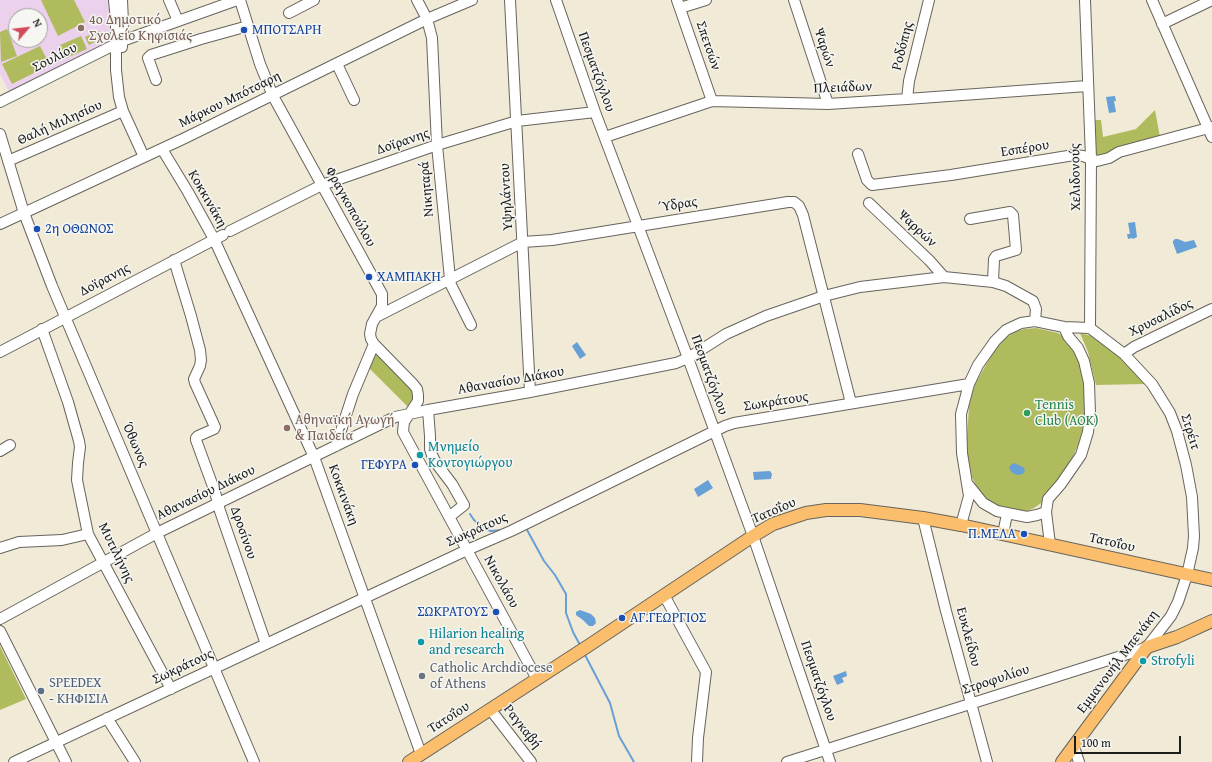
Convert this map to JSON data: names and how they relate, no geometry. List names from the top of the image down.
{
  "streets": {
    "main road": ["Τατοΐου", "Εμμανουήλ Μπενάκη", "Στροφυλίου"],
    "street": [
      "Σπετσών",
      "Ροδόπης",
      "Ψαρών",
      "Σουλίου",
      "Πεσματζόγλου",
      "Πλειάδων",
      "Μάρκου Μπότσαρη",
      "Θαλή Μιλησίου",
      "Δοϊρανης",
      "Εσπέρου",
      "Χελιδονούς",
      "Νικηταρά",
      "Υψηλάντου",
      "Κοκκινάκη",
      "Ύδρας",
      "Φραγκοπούλου",
      "Ψαρρών",
      "Χρυσαλίδος",
      "Αθανασίου Διάκου",
      "Σωκράτους",
      "Στρέιτ",
      "Όθωνος",
      "Δροσίνου",
      "Μυτιλήνης",
      "Νικολάου",
      "Ευκλείδου",
      "Ραγκαβή"
    ]
  },
  "crossings": [
    ["Σπετσών", "Πλειάδων"],
    ["Ροδόπης", "Πλειάδων"],
    ["Ψαρών", "Πλειάδων"],
    ["Πεσματζόγλου", "Πλειάδων"],
    ["Πεσματζόγλου", "Δοϊρανης"],
    ["Πεσματζόγλου", "Ύδρας"],
    ["Πεσματζόγλου", "Αθανασίου Διάκου"],
    ["Πεσματζόγλου", "Σωκράτους"],
    ["Πεσματζόγλου", "Τατοΐου"],
    ["Πεσματζόγλου", "Στροφυλίου"],
    ["Πλειάδων", "Χελιδονούς"],
    ["Μάρκου Μπότσαρη", "Νικηταρά"],
    ["Μάρκου Μπότσαρη", "Κοκκινάκη"],
    ["Μάρκου Μπότσαρη", "Φραγκοπούλου"],
    ["Μάρκου Μπότσαρη", "Όθωνος"],
    ["Θαλή Μιλησίου", "Όθωνος"],
    ["Δοϊρανης", "Νικηταρά"],
    ["Δοϊρανης", "Υψηλάντου"],
    ["Δοϊρανης", "Κοκκινάκη"],
    ["Δοϊρανης", "Φραγκοπούλου"],
    ["Δοϊρανης", "Όθωνος"],
    ["Δοϊρανης", "Δροσίνου"],
    ["Δοϊρανης", "Μυτιλήνης"],
    ["Εσπέρου", "Χελιδονούς"],
    ["Χελιδονούς", "Στρέιτ"],
    ["Νικηταρά", "Ύδρας"],
    ["Υψηλάντου", "Ύδρας"],
    ["Υψηλάντου", "Αθανασίου Διάκου"],
    ["Κοκκινάκη", "Αθανασίου Διάκου"],
    ["Κοκκινάκη", "Σωκράτους"],
    ["Κοκκινάκη", "Τατοΐου"],
    ["Ύδρας", "Φραγκοπούλου"],
    ["Ύδρας", "Αθανασίου Διάκου"],
    ["Ύδρας", "Σωκράτους"],
    ["Ψαρρών", "Αθανασίου Διάκου"],
    ["Χρυσαλίδος", "Στρέιτ"],
    ["Αθανασίου Διάκου", "Όθωνος"],
    ["Αθανασίου Διάκου", "Δροσίνου"],
    ["Αθανασίου Διάκου", "Μυτιλήνης"],
    ["Αθανασίου Διάκου", "Νικολάου"],
    ["Σωκράτους", "Όθωνος"],
    ["Σωκράτους", "Δροσίνου"],
    ["Σωκράτους", "Μυτιλήνης"],
    ["Σωκράτους", "Νικολάου"],
    ["Στρέιτ", "Τατοΐου"],
    ["Στρέιτ", "Εμμανουήλ Μπενάκη"],
    ["Τατοΐου", "Νικολάου"],
    ["Τατοΐου", "Ευκλείδου"],
    ["Τατοΐου", "Εμμανουήλ Μπενάκη"],
    ["Τατοΐου", "Ραγκαβή"],
    ["Ευκλείδου", "Στροφυλίου"],
    ["Εμμανουήλ Μπενάκη", "Στροφυλίου"]
  ],
  "places": [
    "4ο Δημοτικό Σχολείο Κηφισιάς",
    "ΜΠΟΤΣΑΡΗ",
    "2η ΟΘΩΝΟΣ",
    "ΧΑΜΠΑΚΗ",
    "Tennis Club (AOK)",
    "Αθηναϊκή Αγωγή & Παιδεία",
    "Μνημείο Κοντογιώργου",
    "ΓΕΦΥΡΑ",
    "Π.ΜΕΛΑ",
    "ΣΩΚΡΑΤΟΥΣ",
    "ΑΓ.ΓΕΩΡΓΙΟΣ",
    "Hilarion healing and research",
    "Strofyli",
    "Catholic Archdiocese of Athens",
    "SPEEDEX - ΚΗΦΙΣΙΑ"
  ],
  "scale_bar": "100 m",
  "north": "top right"
}
